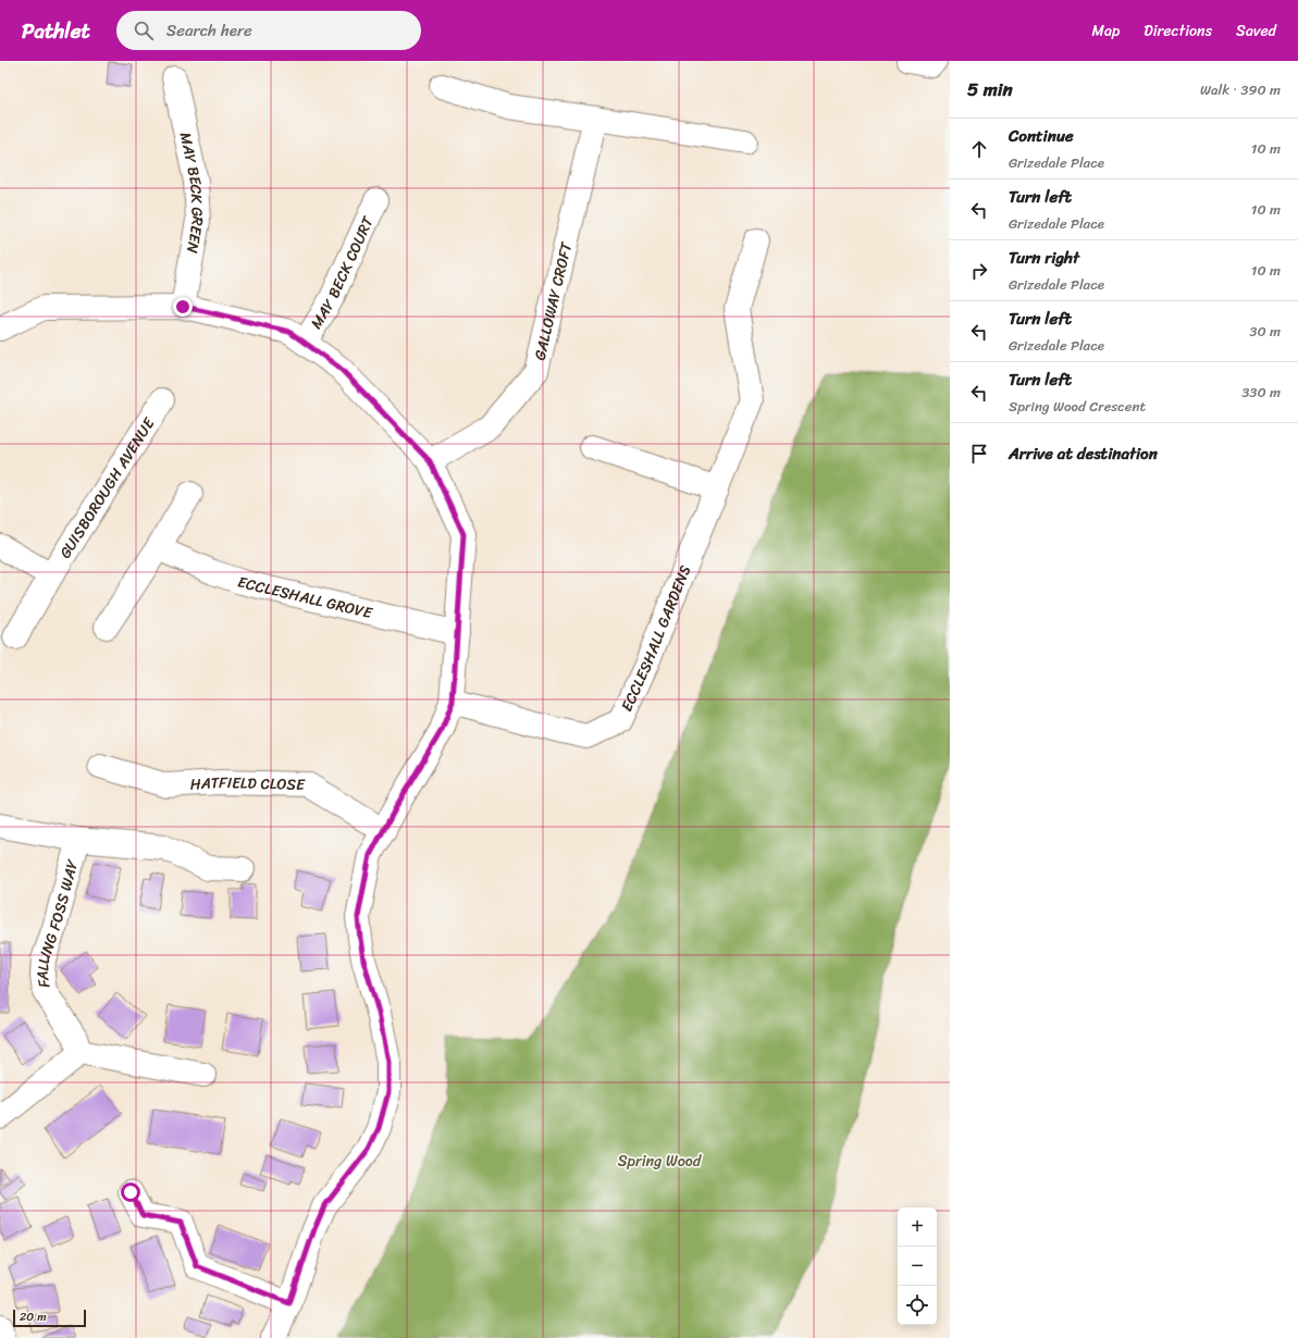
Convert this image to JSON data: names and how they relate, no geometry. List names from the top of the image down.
{
  "streets": {
    "street": [
      "MAY BECK GREEN",
      "MAY BECK COURT",
      "GALLOWAY CROFT",
      "GUISBOROUGH AVENUE",
      "ECCLESHALL GROVE",
      "ECCLESHALL GARDENS",
      "HATFIELD CLOSE",
      "FALLING FOSS WAY"
    ]
  },
  "parks": ["Spring Wood"],
  "scale_bar": "20 m",
  "page": {
    "header": "Pathlet",
    "search": "Search here",
    "nav": ["Map", "Directions", "Saved"],
    "heading": ["5 min", "Walk · 390 m"],
    "list": [
      ["Continue", "Grizedale Place", "10 m"],
      ["Turn left", "Grizedale Place", "10 m"],
      ["Turn right", "Grizedale Place", "10 m"],
      ["Turn left", "Grizedale Place", "30 m"],
      ["Turn left", "Spring Wood Crescent", "330 m"],
      "Arrive at destination"
    ],
    "map_buttons": ["+", "−"],
    "scale": "20 m"
  }
}
